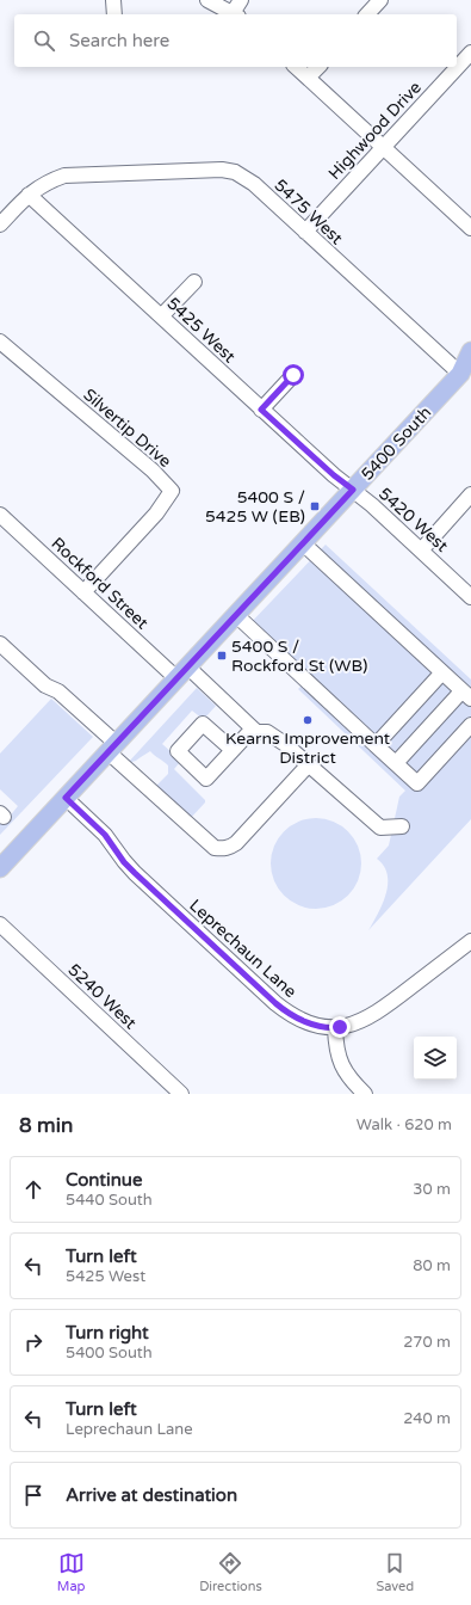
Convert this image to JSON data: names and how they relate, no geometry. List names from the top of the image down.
{
  "streets": {
    "main road": ["5400 South"],
    "street": [
      "Highwood Drive",
      "5475 West",
      "5425 West",
      "Silvertip Drive",
      "5420 West",
      "Rockford Street",
      "Leprechaun Lane",
      "5240 West"
    ]
  },
  "crossings": [
    ["Highwood Drive", "5475 West"],
    ["5475 West", "5425 West"],
    ["5475 West", "5400 South"],
    ["5425 West", "5400 South"],
    ["5425 West", "5420 West"],
    ["Silvertip Drive", "Rockford Street"],
    ["5400 South", "5420 West"],
    ["5400 South", "Rockford Street"],
    ["5400 South", "Leprechaun Lane"]
  ],
  "places": {
    "transit": ["5400 S / 5425 W (EB)", "5400 S / Rockford St (WB)"],
    "other": ["Kearns Improvement District"]
  },
  "page": {
    "search": "Search here",
    "heading": ["8 min", "Walk · 620 m"],
    "list": [
      ["Continue", "5440 South", "30 m"],
      ["Turn left", "5425 West", "80 m"],
      ["Turn right", "5400 South", "270 m"],
      ["Turn left", "Leprechaun Lane", "240 m"],
      "Arrive at destination"
    ],
    "nav": ["Map", "Directions", "Saved"]
  }
}
